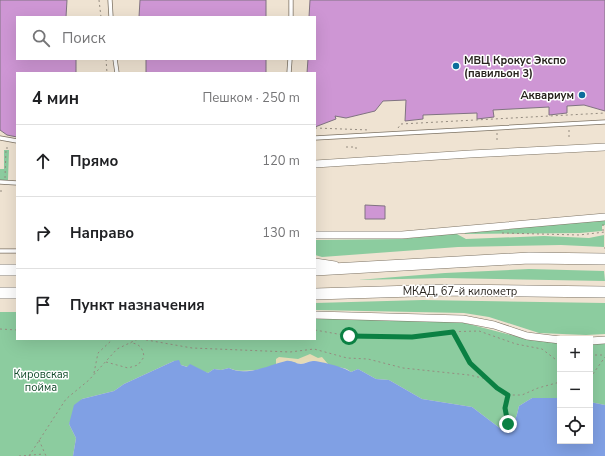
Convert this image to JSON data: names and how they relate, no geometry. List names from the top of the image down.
{
  "streets": {
    "highway": ["МКАД, 67-й километр"]
  },
  "parks": ["Кировская пойма"],
  "places": ["МВЦ Крокус Экспо (павильон 3)", "Аквариум"],
  "page": {
    "search": "Поиск",
    "heading": ["4 мин", "Пешком · 250 m"],
    "list": [
      ["Прямо", "120 m"],
      ["Направо", "130 m"],
      "Пункт назначения"
    ],
    "map_buttons": ["+", "−"]
  }
}
